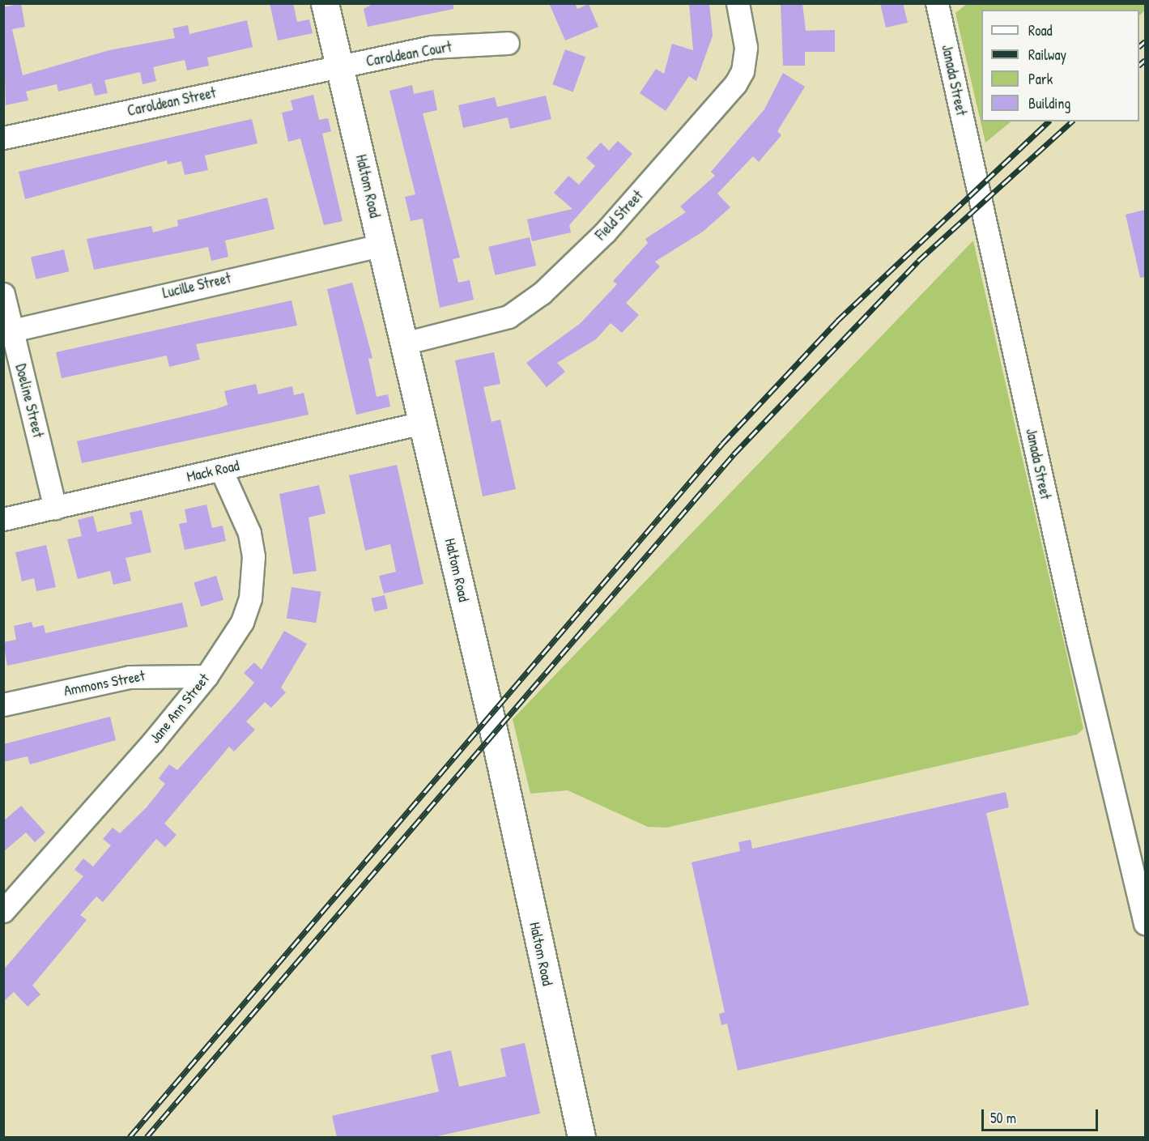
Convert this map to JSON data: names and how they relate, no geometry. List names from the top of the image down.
{
  "streets": {
    "main road": ["Haltom Road"],
    "street": [
      "Caroldean Court",
      "Janada Street",
      "Caroldean Street",
      "Field Street",
      "Lucille Street",
      "Doeline Street",
      "Mack Road",
      "Ammons Street",
      "Jane Ann Street"
    ]
  },
  "crossings": [
    ["Caroldean Court", "Caroldean Street"],
    ["Caroldean Court", "Haltom Road"],
    ["Caroldean Street", "Haltom Road"],
    ["Haltom Road", "Field Street"],
    ["Haltom Road", "Lucille Street"],
    ["Haltom Road", "Mack Road"],
    ["Lucille Street", "Doeline Street"],
    ["Doeline Street", "Mack Road"],
    ["Mack Road", "Jane Ann Street"],
    ["Ammons Street", "Jane Ann Street"]
  ],
  "legend": [
    "Road",
    "Railway",
    "Park",
    "Building"
  ],
  "scale_bar": "50 m"
}
